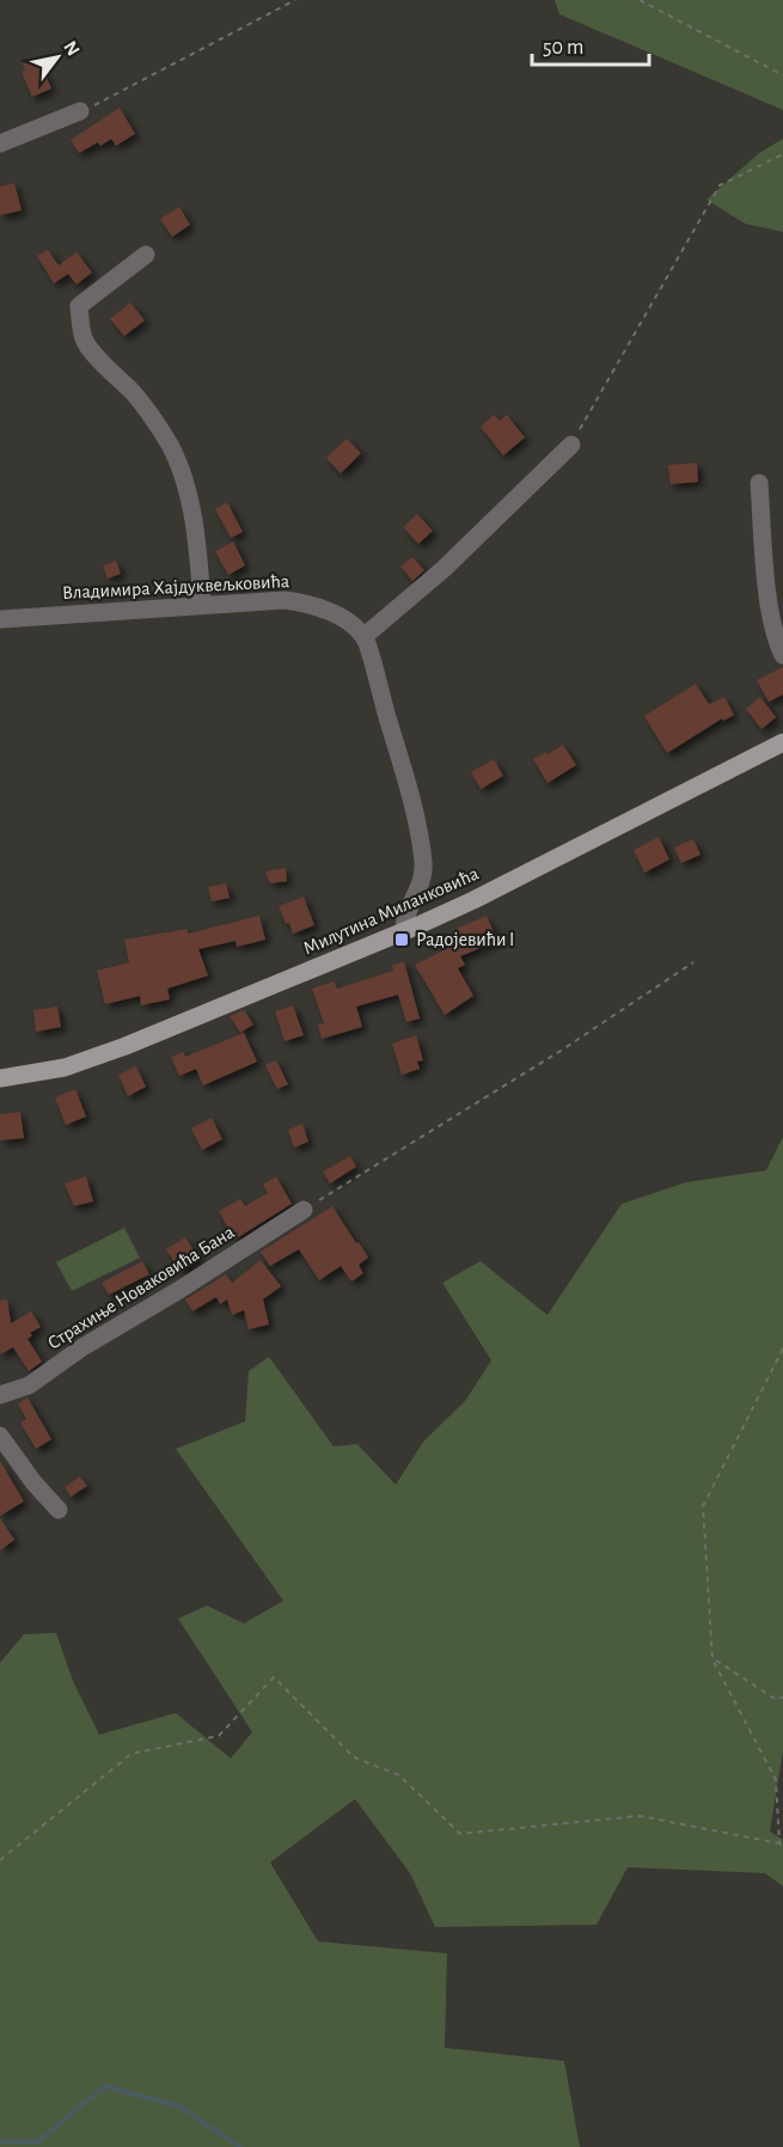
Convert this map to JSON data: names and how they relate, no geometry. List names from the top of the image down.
{
  "streets": {
    "main road": ["Милутина Миланковића"],
    "street": ["Владимира Хајдуквељковића", "Страхиње Новаковића Бана"]
  },
  "places": {
    "transit": ["Радојевићи I"]
  },
  "scale_bar": "50 m",
  "north": "top right"
}
